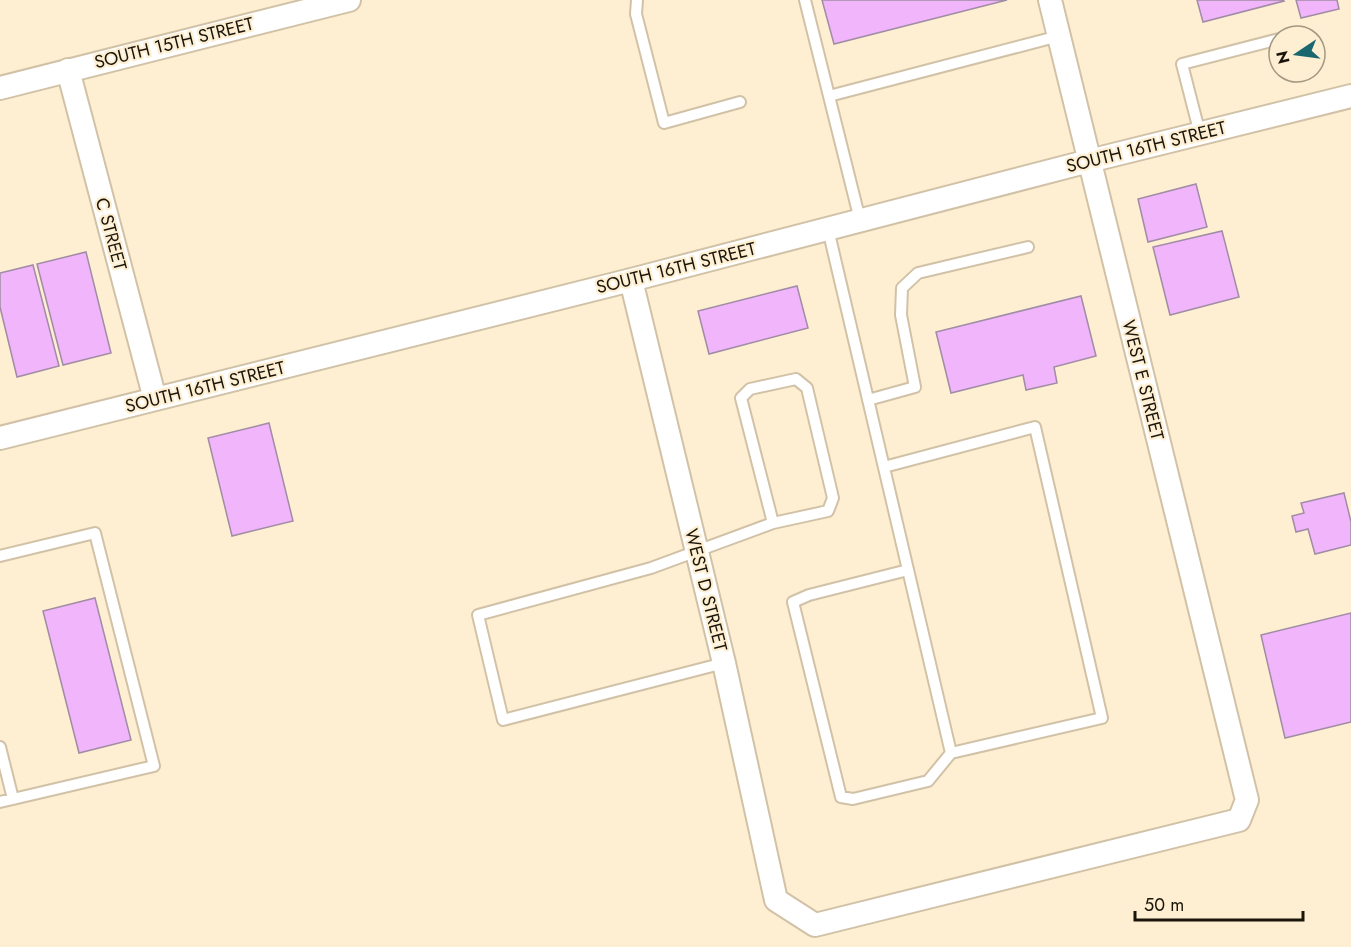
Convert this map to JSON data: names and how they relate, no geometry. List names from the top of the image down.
{
  "streets": {
    "street": [
      "SOUTH 15TH STREET",
      "SOUTH 16TH STREET",
      "C STREET",
      "WEST E STREET",
      "WEST D STREET"
    ]
  },
  "crossings": [
    ["SOUTH 15TH STREET", "C STREET"],
    ["SOUTH 16TH STREET", "C STREET"],
    ["SOUTH 16TH STREET", "WEST E STREET"],
    ["SOUTH 16TH STREET", "WEST D STREET"],
    ["WEST E STREET", "WEST D STREET"]
  ],
  "scale_bar": "50 m",
  "north": "left"
}
